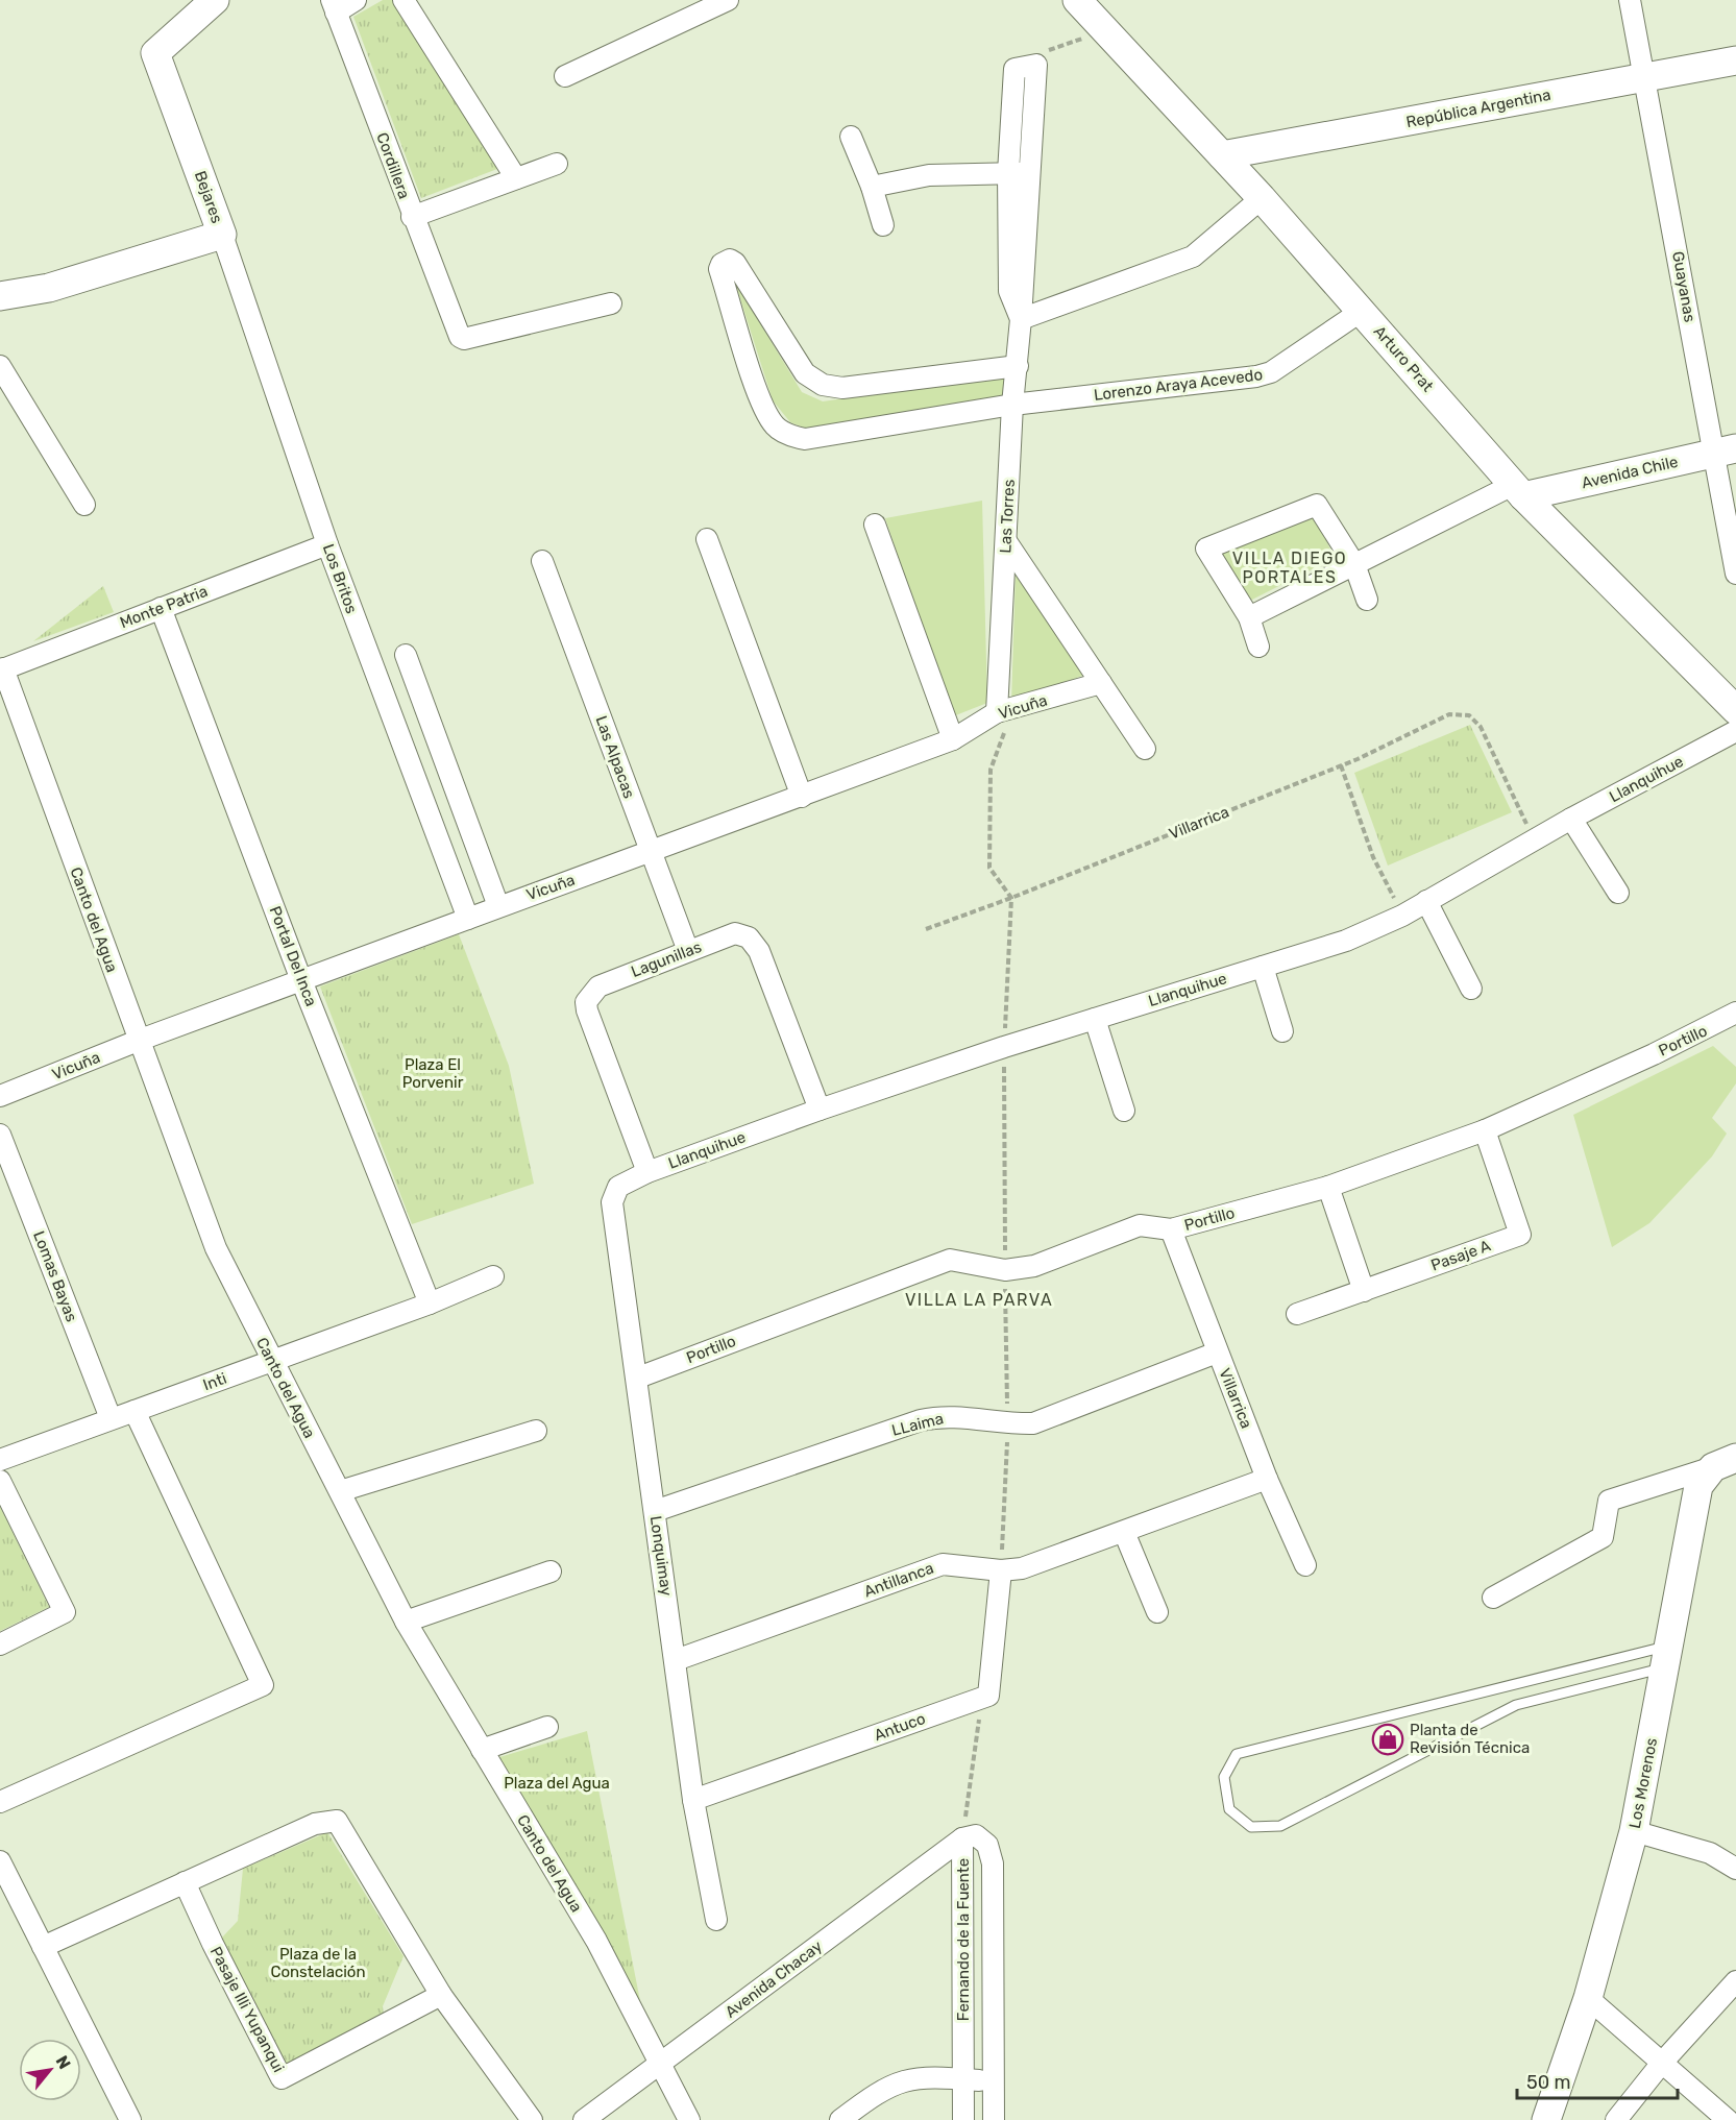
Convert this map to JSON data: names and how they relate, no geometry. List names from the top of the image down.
{
  "streets": {
    "main road": [
      "República Argentina",
      "Bejares",
      "Arturo Prat",
      "Avenida Chile",
      "Los Morenos"
    ],
    "street": [
      "Cordillera",
      "Guayanas",
      "Lorenzo Araya Acevedo",
      "Las Torres",
      "Los Britos",
      "Monte Patria",
      "Vicuña",
      "Las Alpacas",
      "Llanquihue",
      "Villarrica",
      "Canto del Agua",
      "Portal Del Inca",
      "Lagunillas",
      "Portillo",
      "Pasaje A",
      "Lomas Bayas",
      "Inti",
      "LLaima",
      "Lonquimay",
      "Antillanca",
      "Antuco",
      "Fernando de la Fuente",
      "Avenida Chacay",
      "Pasaje Illi Yupanqui"
    ]
  },
  "crossings": [
    ["República Argentina", "Guayanas"],
    ["República Argentina", "Arturo Prat"],
    ["Bejares", "Los Britos"],
    ["Guayanas", "Avenida Chile"],
    ["Arturo Prat", "Lorenzo Araya Acevedo"],
    ["Arturo Prat", "Avenida Chile"],
    ["Lorenzo Araya Acevedo", "Las Torres"],
    ["Las Torres", "Vicuña"],
    ["Los Britos", "Monte Patria"],
    ["Los Britos", "Vicuña"],
    ["Monte Patria", "Canto del Agua"],
    ["Monte Patria", "Portal Del Inca"],
    ["Vicuña", "Las Alpacas"],
    ["Vicuña", "Canto del Agua"],
    ["Vicuña", "Portal Del Inca"],
    ["Las Alpacas", "Lagunillas"],
    ["Llanquihue", "Villarrica"],
    ["Llanquihue", "Lagunillas"],
    ["Llanquihue", "Lonquimay"],
    ["Villarrica", "Portillo"],
    ["Villarrica", "LLaima"],
    ["Villarrica", "Antillanca"],
    ["Canto del Agua", "Inti"],
    ["Canto del Agua", "Avenida Chacay"],
    ["Portal Del Inca", "Inti"],
    ["Portillo", "Pasaje A"],
    ["Portillo", "Lonquimay"],
    ["Lomas Bayas", "Inti"],
    ["LLaima", "Lonquimay"],
    ["Lonquimay", "Antillanca"],
    ["Lonquimay", "Antuco"],
    ["Fernando de la Fuente", "Avenida Chacay"]
  ],
  "districts": ["VILLA DIEGO PORTALES", "VILLA LA PARVA"],
  "parks": ["Plaza El Porvenir", "Plaza del Agua", "Plaza de la Constelación"],
  "places": {
    "shop": ["Planta de Revisión Técnica"]
  },
  "scale_bar": "50 m",
  "north": "top right"
}
